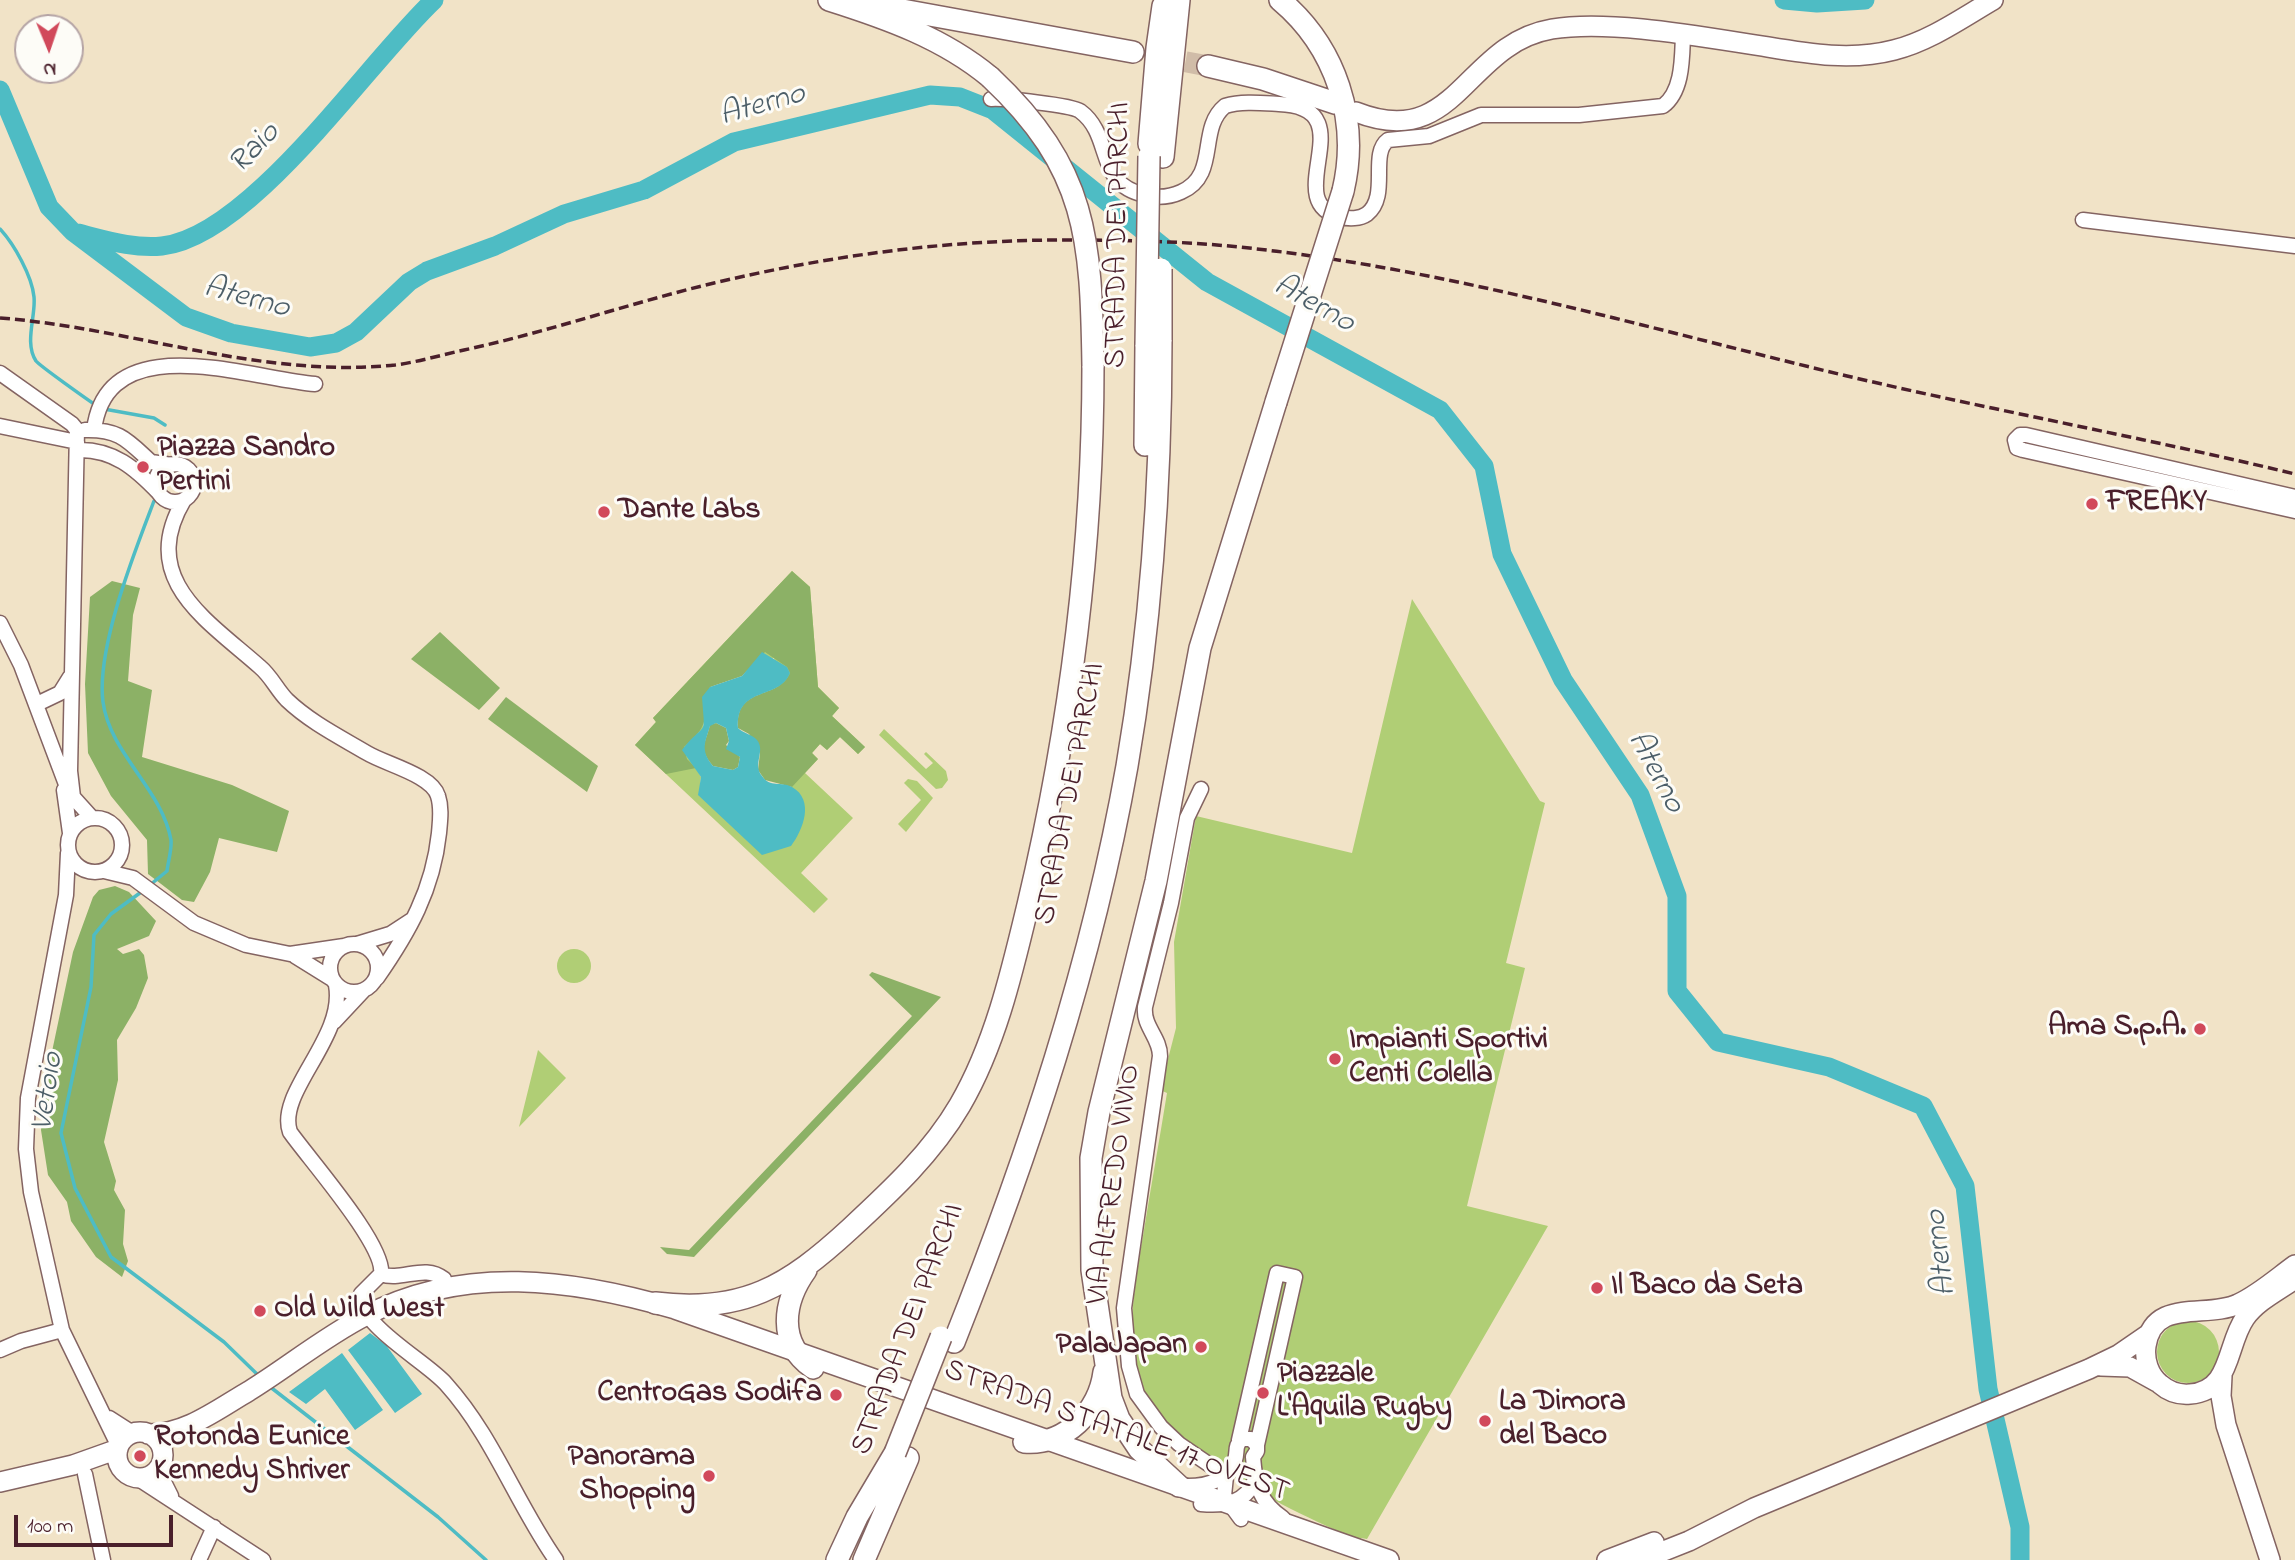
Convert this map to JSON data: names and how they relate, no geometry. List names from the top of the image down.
{
  "streets": {
    "highway": ["STRADA DEI PARCHI"],
    "main road": ["STRADA STATALE 17 OVEST"],
    "street": ["VIA ALFREDO VIVIO"]
  },
  "water": ["Aterno", "Raio", "Vetoio"],
  "places": [
    "Piazza Sandro Pertini",
    "FREAKY",
    "Dante Labs",
    "Ama S.p.A.",
    "Impianti Sportivi Centi Colella",
    "Il Baco da Seta",
    "Old Wild West",
    "PalaJapan",
    "Piazzale L'Aquila Rugby",
    "CentroGas Sodifa",
    "La Dimora del Baco",
    "Rotonda Eunice Kennedy Shriver",
    "Panorama Shopping"
  ],
  "scale_bar": "100 m",
  "north": "bottom"
}
